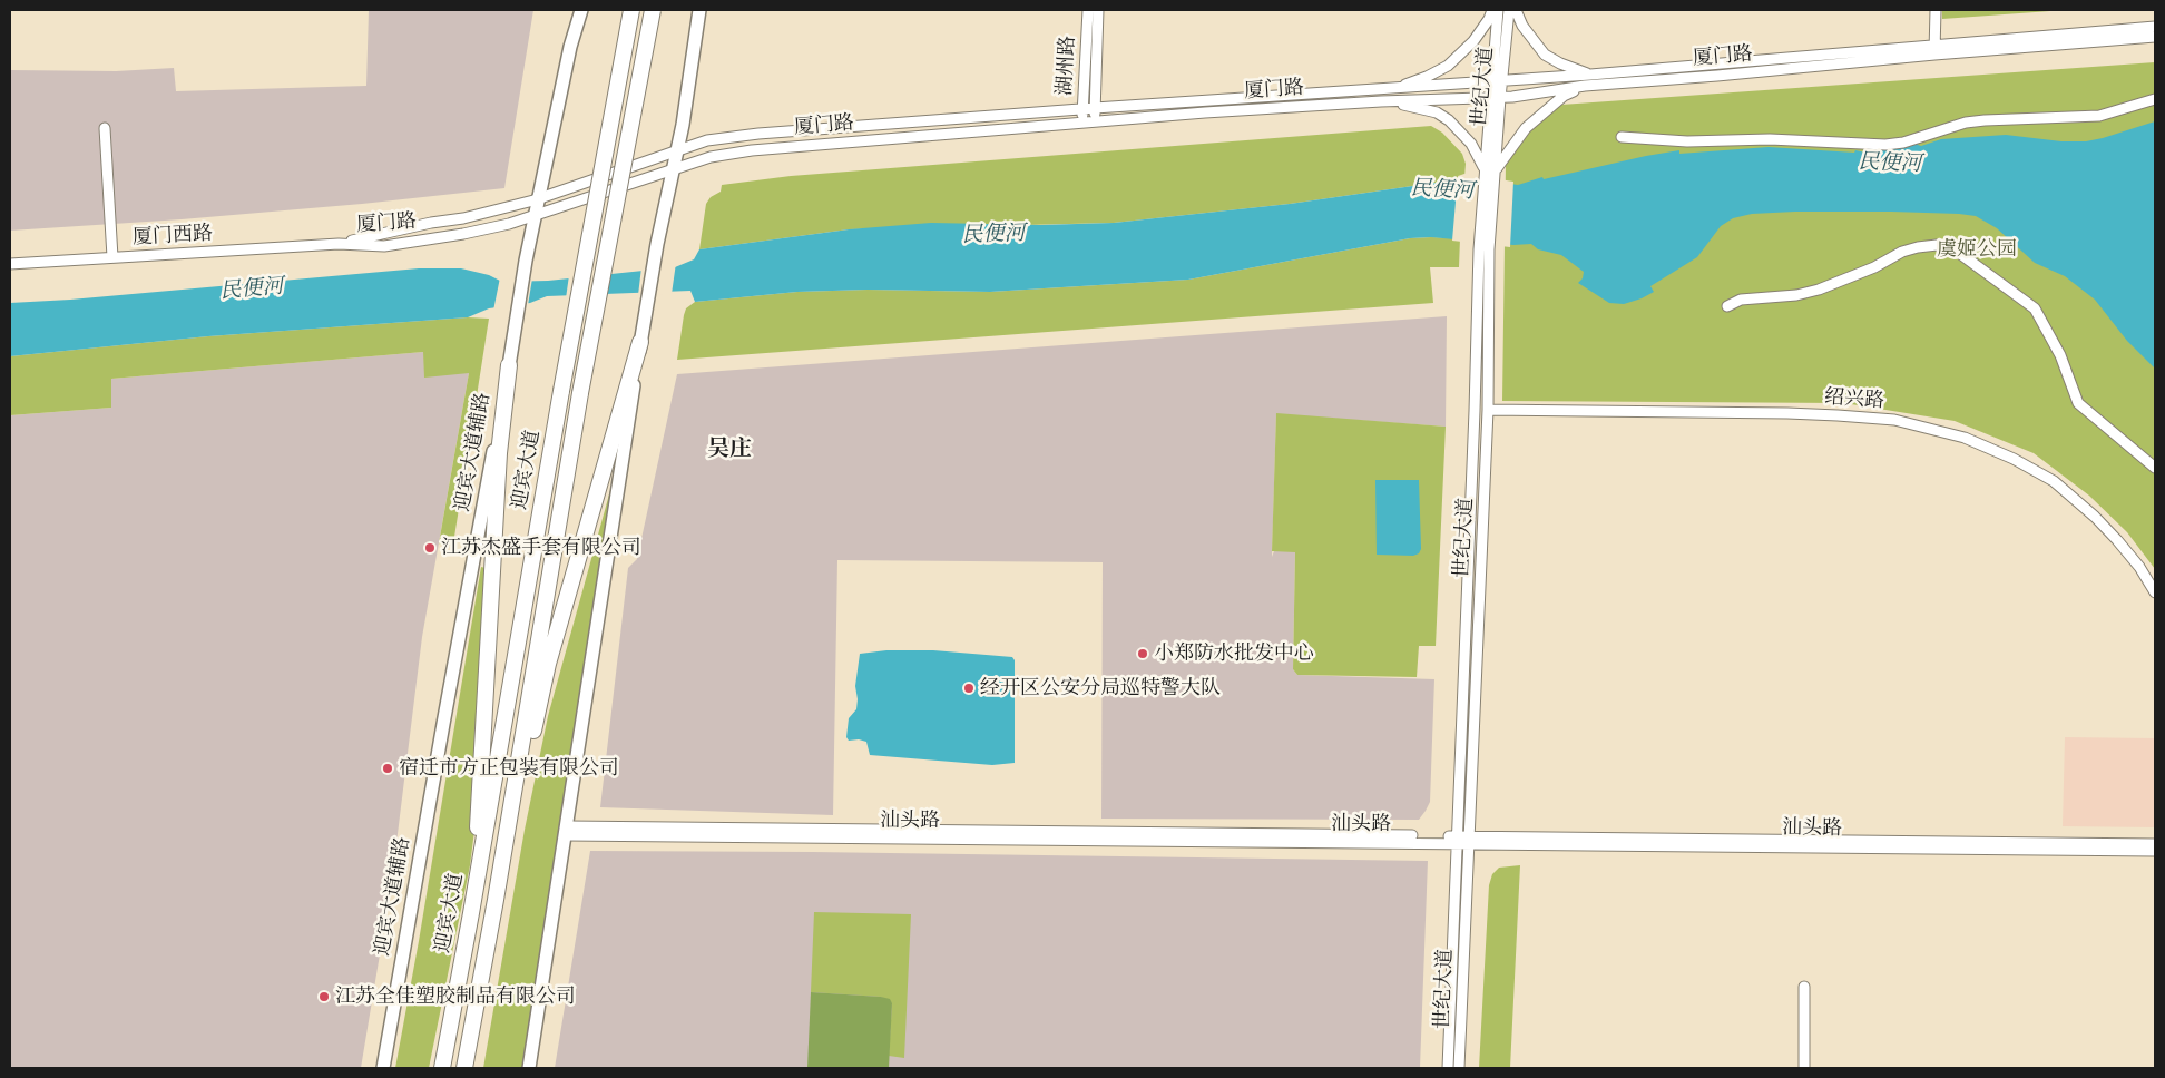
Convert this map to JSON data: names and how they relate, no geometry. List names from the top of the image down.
{
  "streets": {
    "highway": ["迎宾大道"],
    "main road": ["迎宾大道辅路"],
    "street": [
      "厦门路",
      "湖州路",
      "世纪大道",
      "厦门西路",
      "绍兴路",
      "汕头路"
    ]
  },
  "crossings": [
    ["厦门路", "湖州路"],
    ["厦门路", "世纪大道"],
    ["厦门路", "厦门西路"],
    ["厦门路", "迎宾大道辅路"],
    ["世纪大道", "绍兴路"],
    ["世纪大道", "汕头路"]
  ],
  "districts": ["吴庄"],
  "water": ["民便河"],
  "parks": ["虞姬公园"],
  "places": [
    "江苏杰盛手套有限公司",
    "小郑防水批发中心",
    "经开区公安分局巡特警大队",
    "宿迁市方正包装有限公司",
    "江苏全佳塑胶制品有限公司"
  ]
}
